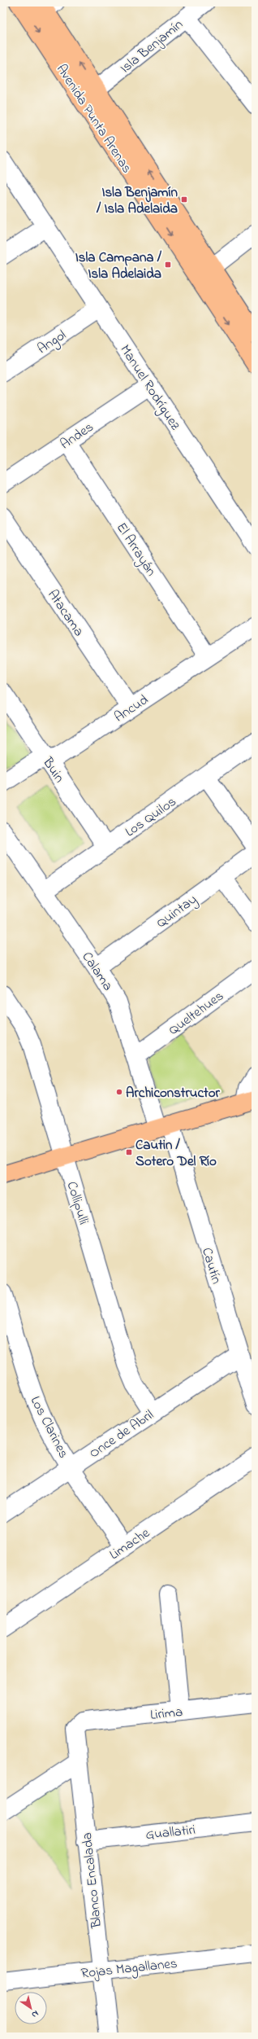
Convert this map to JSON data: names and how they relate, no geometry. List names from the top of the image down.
{
  "streets": {
    "main road": ["Avenida Punta Arenas"],
    "street": [
      "Isla Benjamín",
      "Angol",
      "Manuel Rodríguez",
      "Andes",
      "El Arrayán",
      "Atacama",
      "Ancud",
      "Buin",
      "Los Quilos",
      "Quintay",
      "Calama",
      "Queltehues",
      "Collipulli",
      "Cautín",
      "Los Clarines",
      "Once de Abril",
      "Limache",
      "Lirima",
      "Guallatiri",
      "Blanco Encalada",
      "Rojas Magallanes"
    ]
  },
  "crossings": [
    ["Angol", "Manuel Rodríguez"],
    ["Manuel Rodríguez", "Andes"],
    ["Andes", "El Arrayán"],
    ["El Arrayán", "Ancud"],
    ["Atacama", "Ancud"],
    ["Ancud", "Buin"],
    ["Buin", "Los Quilos"],
    ["Los Quilos", "Calama"],
    ["Quintay", "Calama"],
    ["Calama", "Queltehues"],
    ["Calama", "Cautín"],
    ["Collipulli", "Once de Abril"],
    ["Cautín", "Once de Abril"],
    ["Los Clarines", "Once de Abril"],
    ["Los Clarines", "Limache"],
    ["Lirima", "Blanco Encalada"],
    ["Guallatiri", "Blanco Encalada"],
    ["Blanco Encalada", "Rojas Magallanes"]
  ],
  "places": {
    "transit": ["Isla Benjamín / Isla Adelaida", "Isla Campana / Isla Adelaida", "Cautin / Sotero Del Río"],
    "other": ["Archiconstructor"]
  },
  "north": "bottom right"
}
